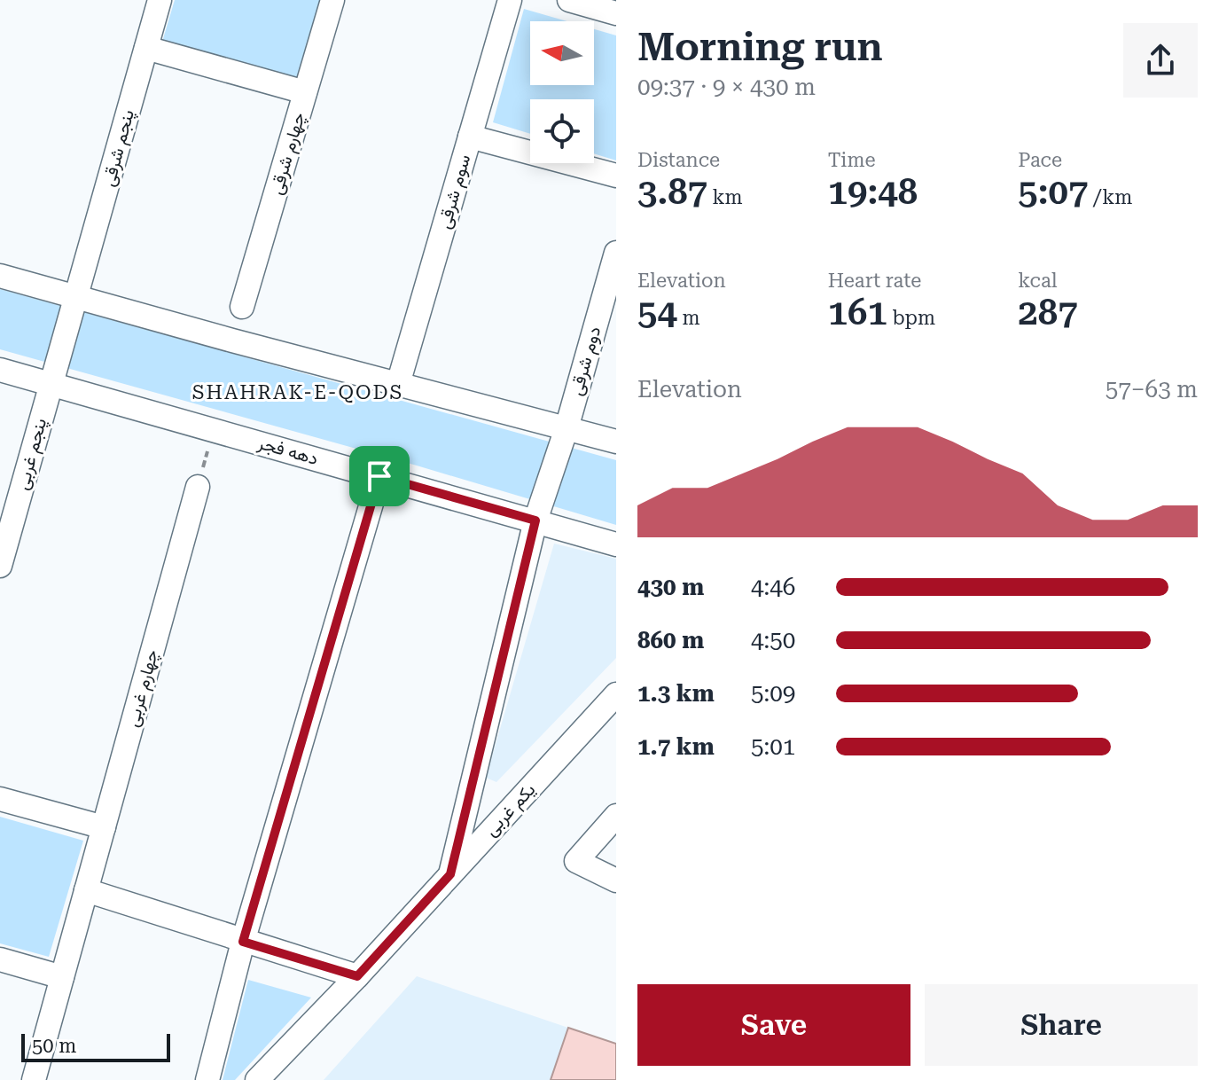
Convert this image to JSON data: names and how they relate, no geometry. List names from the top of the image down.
{
  "streets": {
    "street": [
      "پنجم شرقی",
      "چهارم شرقی",
      "سوم شرقی",
      "دوم شرقی",
      "دهه فجر",
      "پنجم غربی",
      "چهارم غربی",
      "یکم غربی"
    ]
  },
  "crossings": [
    ["پنجم شرقی", "دهه فجر"],
    ["پنجم شرقی", "پنجم غربی"],
    ["دوم شرقی", "دهه فجر"],
    ["دوم شرقی", "یکم غربی"],
    ["دهه فجر", "پنجم غربی"]
  ],
  "districts": ["SHAHRAK-E-QODS"],
  "scale_bar": "50 m",
  "north": "left",
  "page": {
    "heading": ["Morning run", "09:37 · 9 × 430 m"],
    "stats": [
      ["Distance", "3.87 km"],
      ["Time", "19:48"],
      ["Pace", "5:07 /km"],
      ["Elevation", "54 m"],
      ["Heart rate", "161 bpm"],
      ["kcal", "287"]
    ],
    "chart": ["Elevation", "57–63 m"],
    "list": [
      {
        "name": "430 m",
        "note": "4:46"
      },
      {
        "name": "860 m",
        "note": "4:50"
      },
      {
        "name": "1.3 km",
        "note": "5:09"
      },
      {
        "name": "1.7 km",
        "note": "5:01"
      }
    ],
    "buttons": ["Save", "Share"],
    "scale": "50 m"
  }
}
